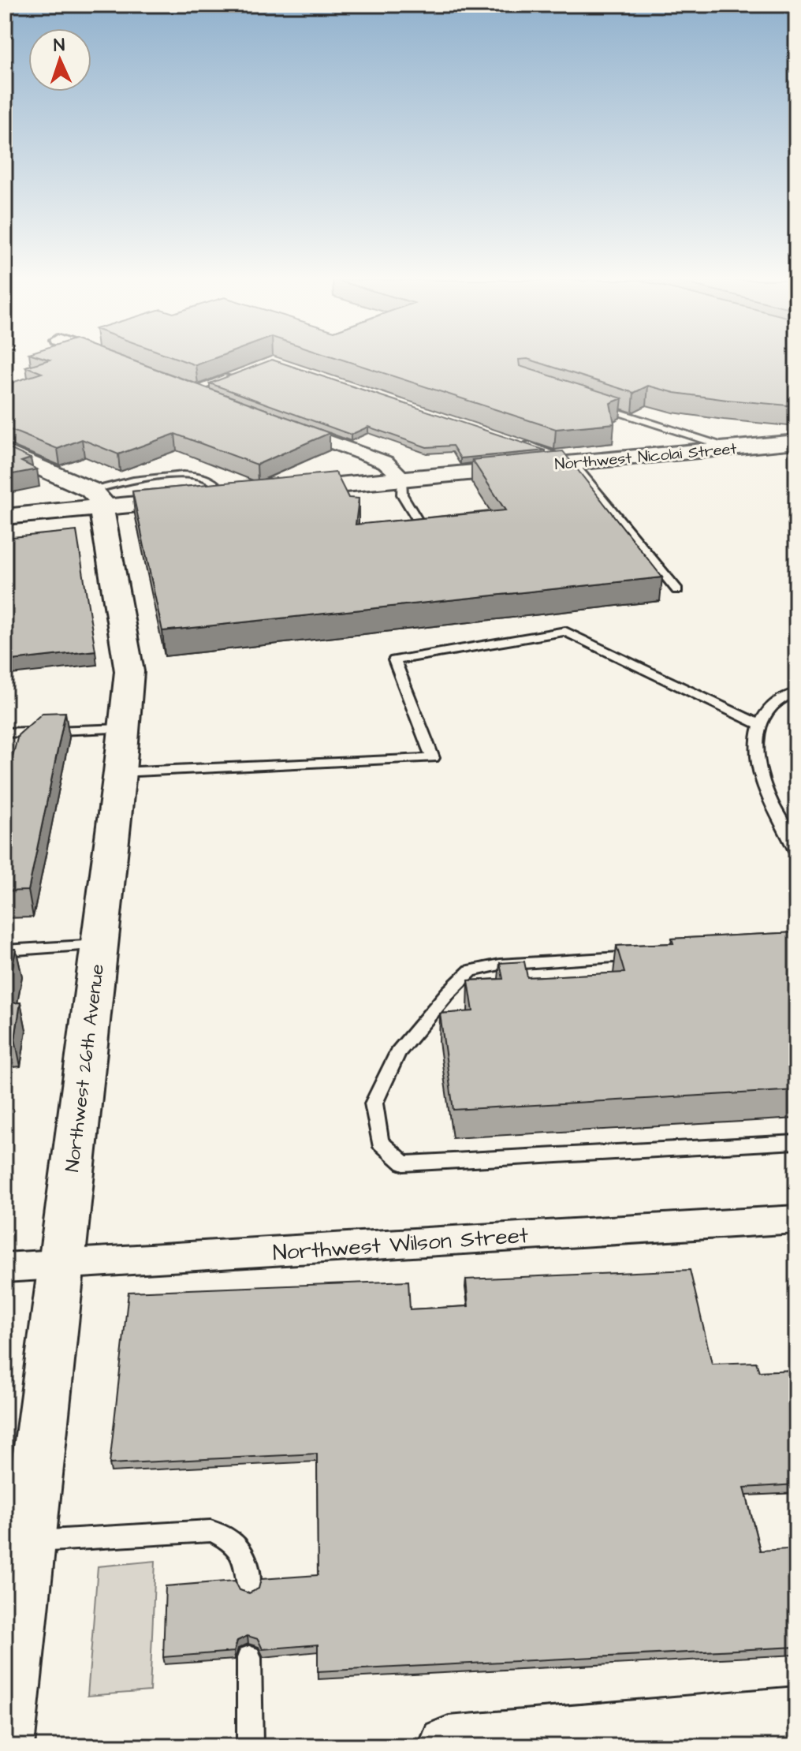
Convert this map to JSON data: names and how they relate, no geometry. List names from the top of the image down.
{
  "streets": {
    "street": ["Northwest Nicolai Street", "Northwest 26th Avenue", "Northwest Wilson Street"]
  },
  "crossings": [
    ["Northwest 26th Avenue", "Northwest Wilson Street"]
  ],
  "north": "top"
}
